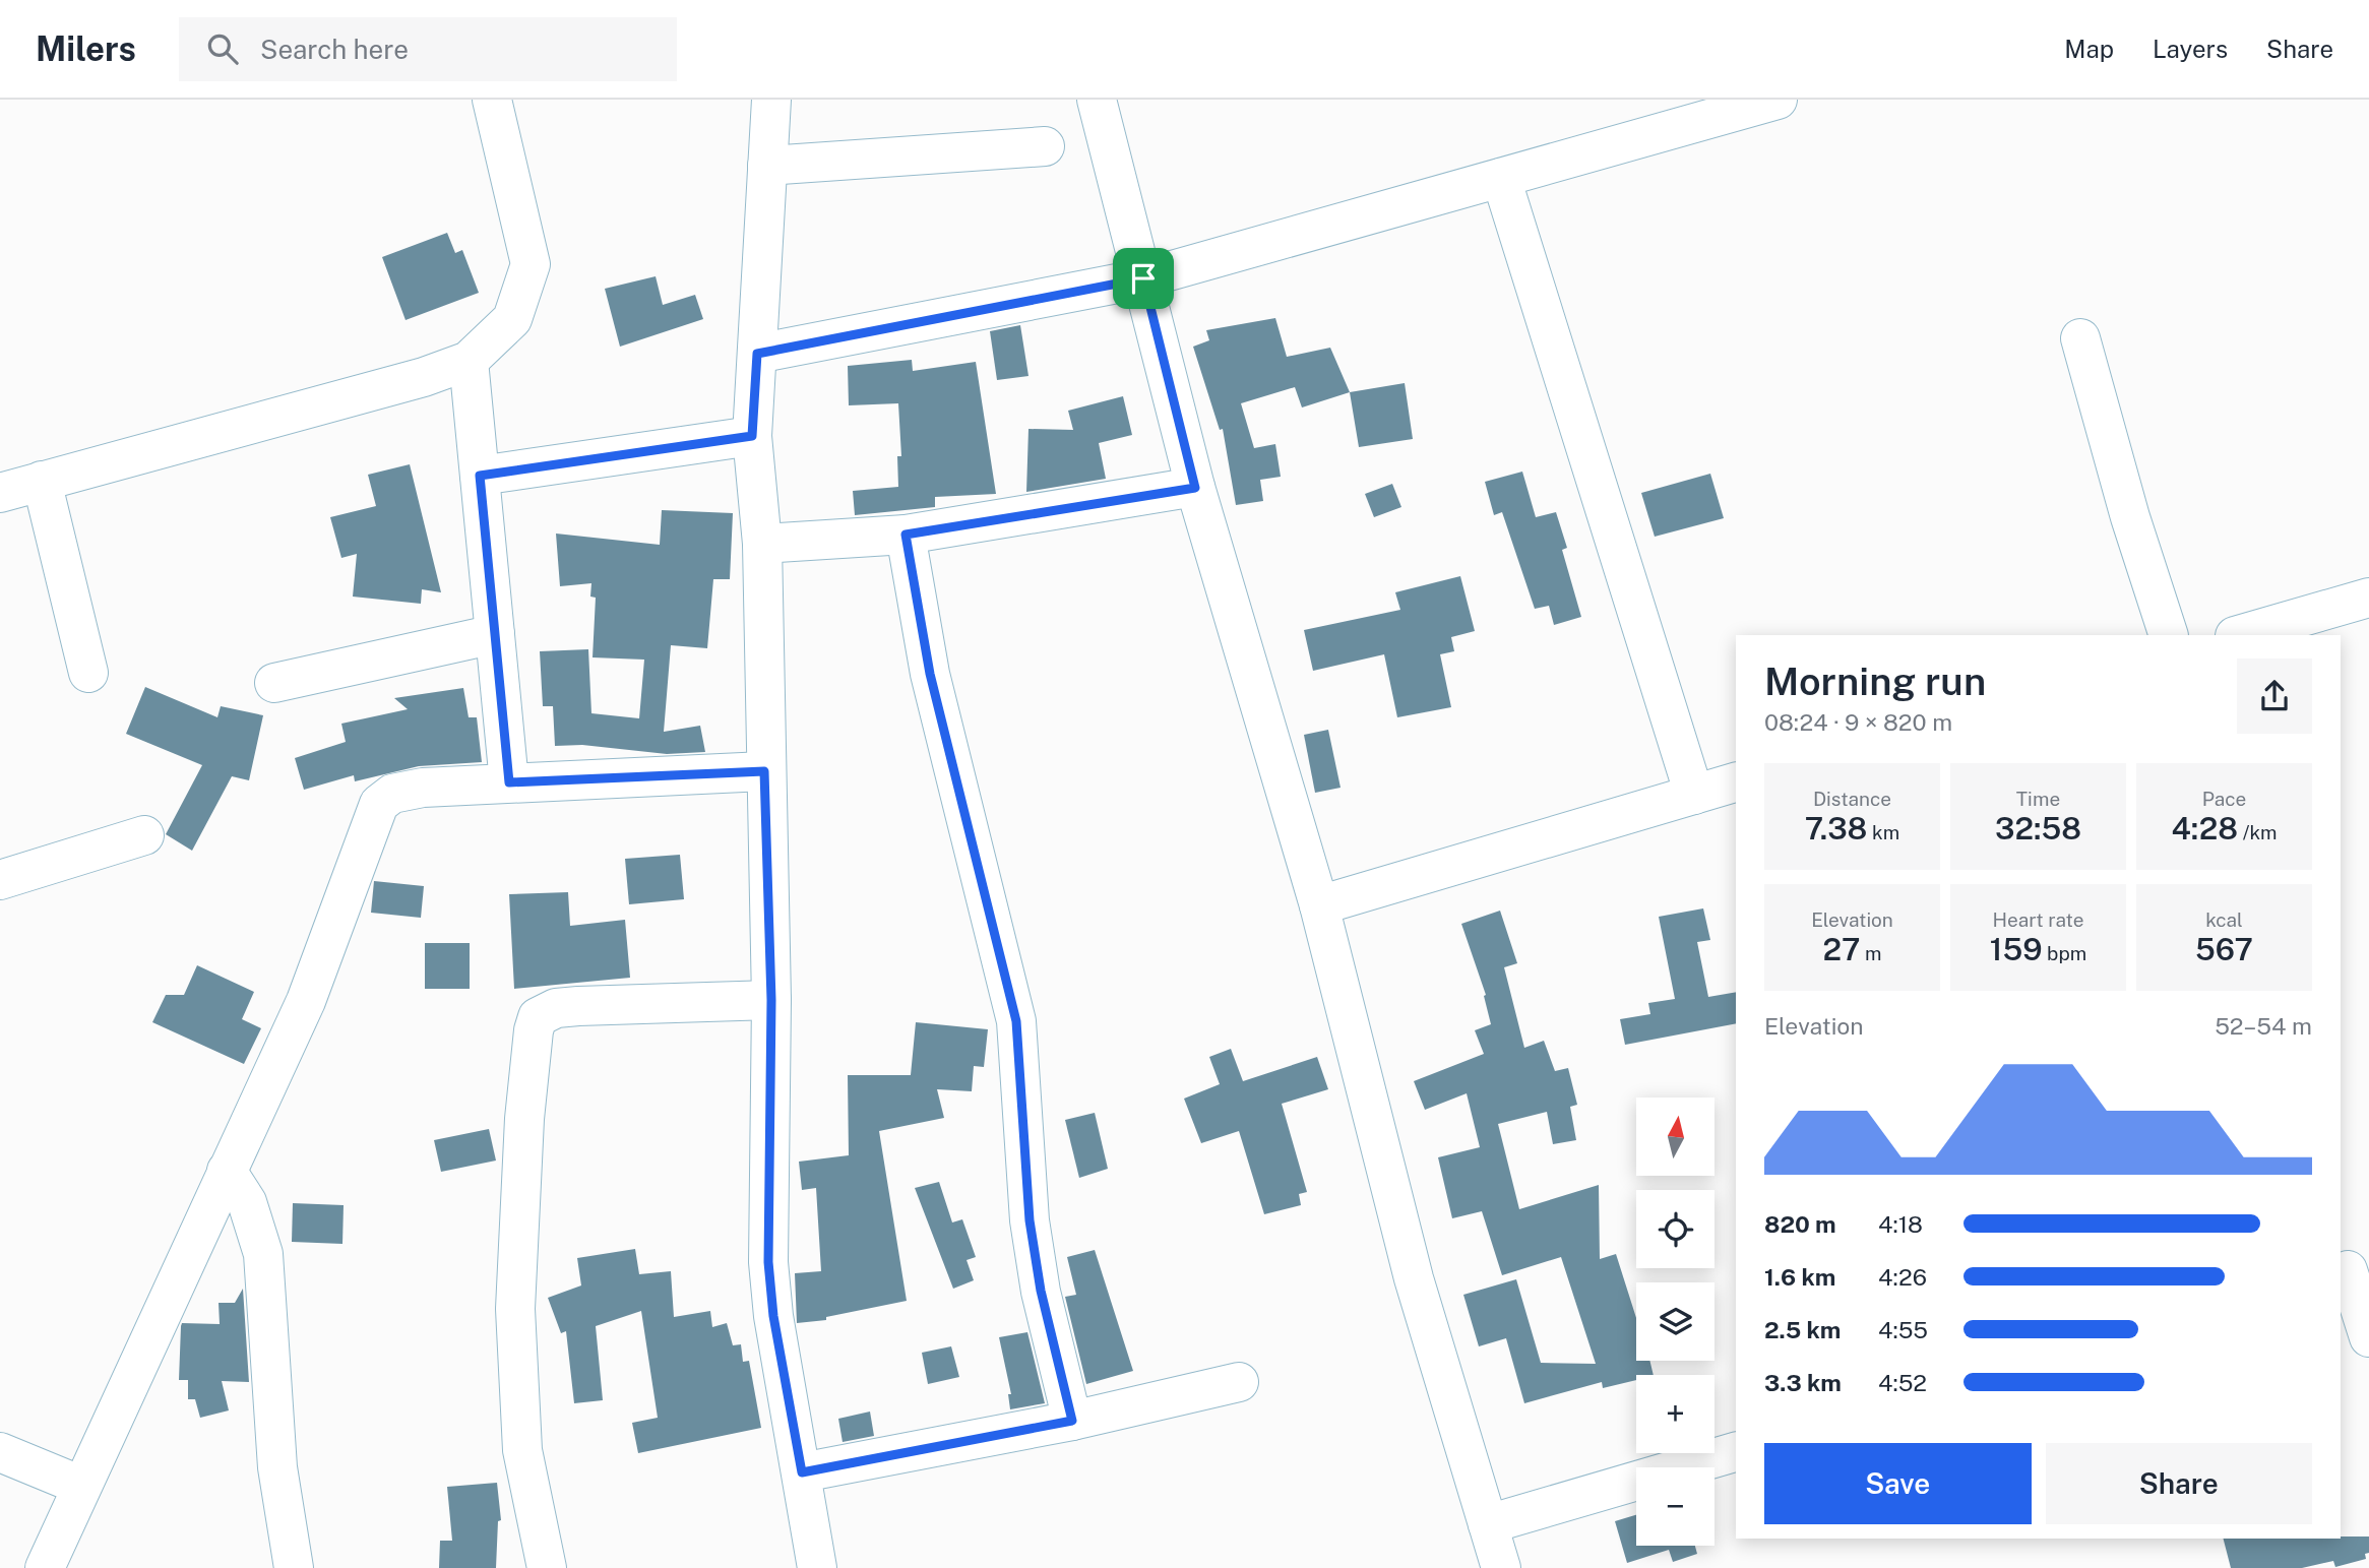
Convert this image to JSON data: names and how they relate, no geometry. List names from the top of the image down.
{
  "north": "top",
  "page": {
    "header": "Milers",
    "search": "Search here",
    "nav": ["Map", "Layers", "Share"],
    "heading": ["Morning run", "08:24 · 9 × 820 m"],
    "stats": [
      ["Distance", "7.38 km"],
      ["Time", "32:58"],
      ["Pace", "4:28 /km"],
      ["Elevation", "27 m"],
      ["Heart rate", "159 bpm"],
      ["kcal", "567"]
    ],
    "chart": ["Elevation", "52–54 m"],
    "map_buttons": ["+", "−"],
    "list": [
      {
        "name": "820 m",
        "note": "4:18"
      },
      {
        "name": "1.6 km",
        "note": "4:26"
      },
      {
        "name": "2.5 km",
        "note": "4:55"
      },
      {
        "name": "3.3 km",
        "note": "4:52"
      }
    ],
    "buttons": ["Save", "Share"]
  }
}
